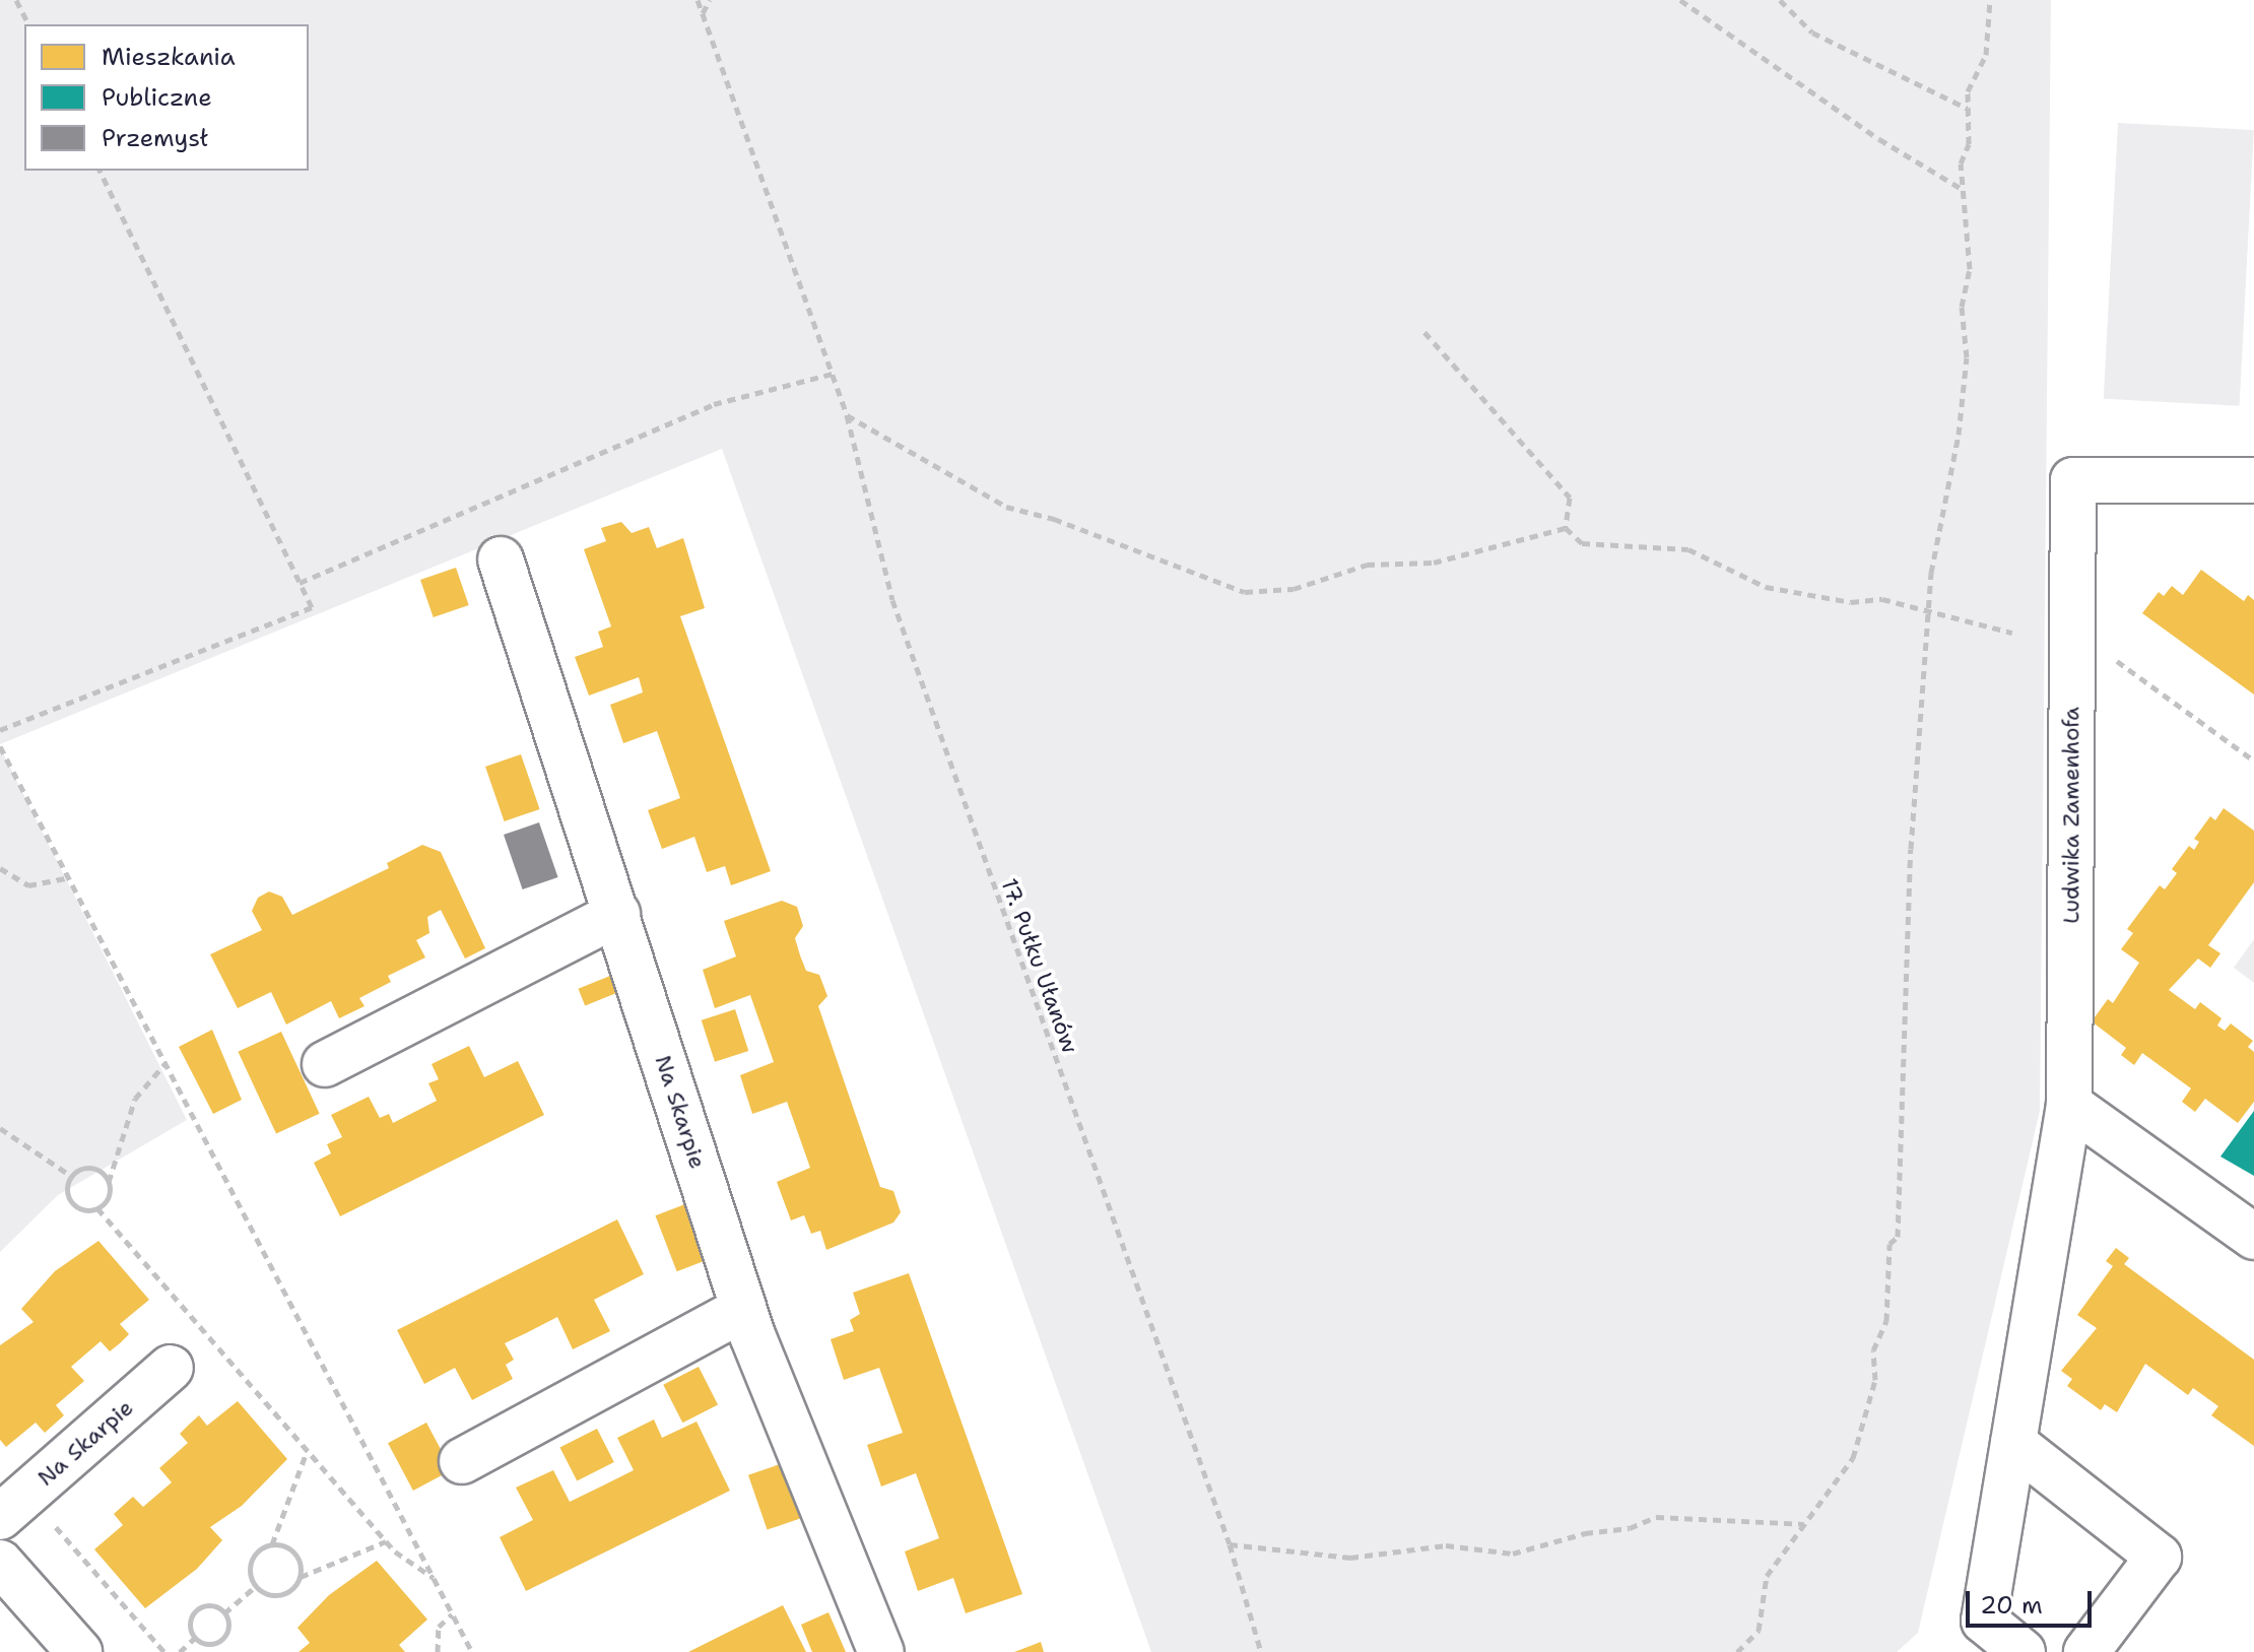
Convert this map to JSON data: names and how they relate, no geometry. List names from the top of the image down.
{
  "streets": {
    "street": ["Ludwika Zamenhofa", "Na Skarpie"],
    "path": ["17. Pułku Ułanów"]
  },
  "legend": ["Mieszkania", "Publiczne", "Przemysł"],
  "scale_bar": "20 m"
}
